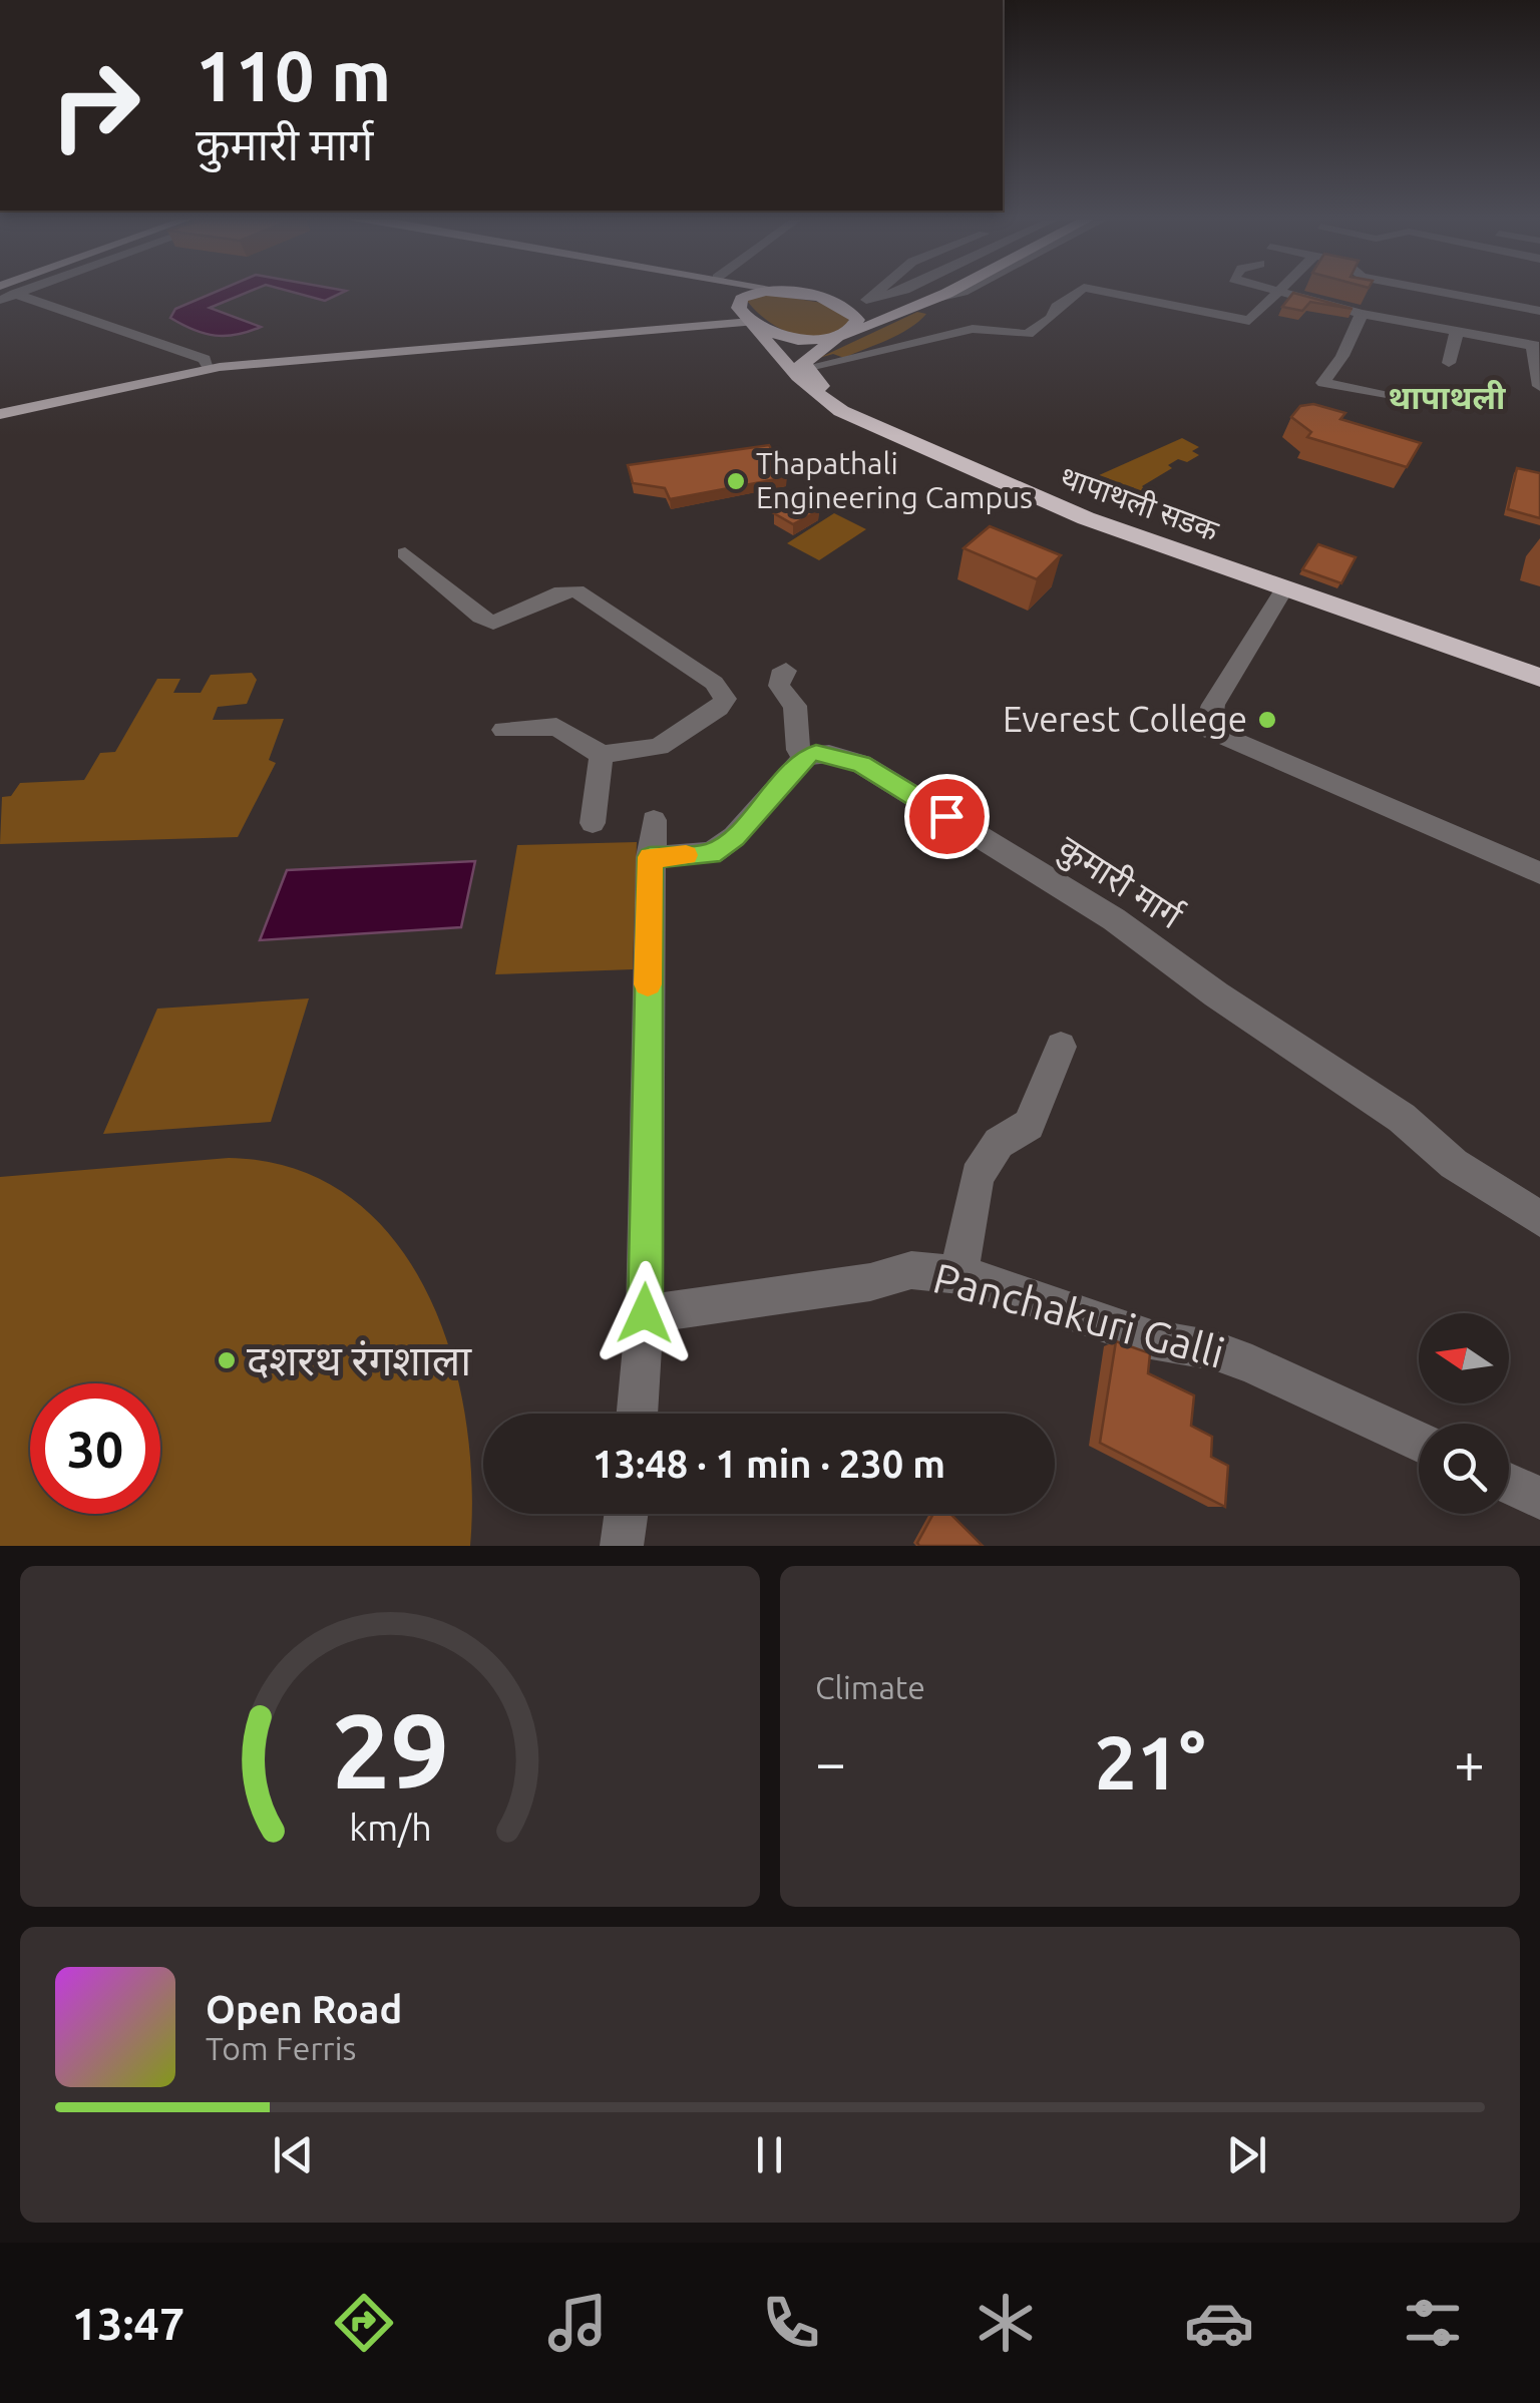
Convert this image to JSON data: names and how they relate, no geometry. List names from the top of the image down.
{
  "streets": {
    "highway": ["थापाथली सडक"],
    "street": ["कुमारी मार्ग", "Panchakuri Galli"]
  },
  "districts": ["थापाथली"],
  "places": ["Thapathali Engineering Campus", "Everest College", "दशरथ रंगशाला"],
  "north": "left",
  "page": {
    "turn": ["110 m", "कुमारी मार्ग"],
    "limit": "30",
    "trip": "13:48 · 1 min · 230 m",
    "tile": "Climate",
    "heat": ["−", "21°", "+"],
    "song": ["Open Road", "Tom Ferris"],
    "tabs": "13:47",
    "gauge": ["29", "km/h"]
  }
}
